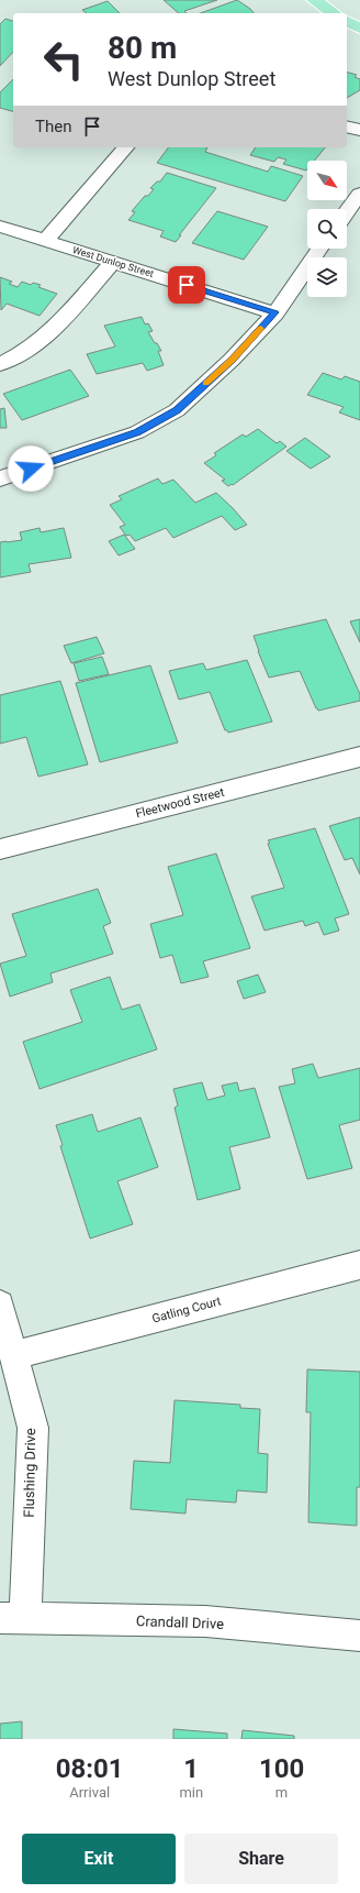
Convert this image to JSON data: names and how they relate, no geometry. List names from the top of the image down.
{
  "streets": {
    "street": [
      "West Dunlop Street",
      "Fleetwood Street",
      "Gatling Court",
      "Flushing Drive",
      "Crandall Drive"
    ]
  },
  "crossings": [
    ["Gatling Court", "Flushing Drive"],
    ["Flushing Drive", "Crandall Drive"]
  ],
  "north": "bottom right",
  "page": {
    "turn": ["80 m", "West Dunlop Street"],
    "then": "Then",
    "eta": [
      "08:01",
      "Arrival",
      "1",
      "min",
      "100",
      "m"
    ],
    "buttons": ["Exit", "Share"]
  }
}
